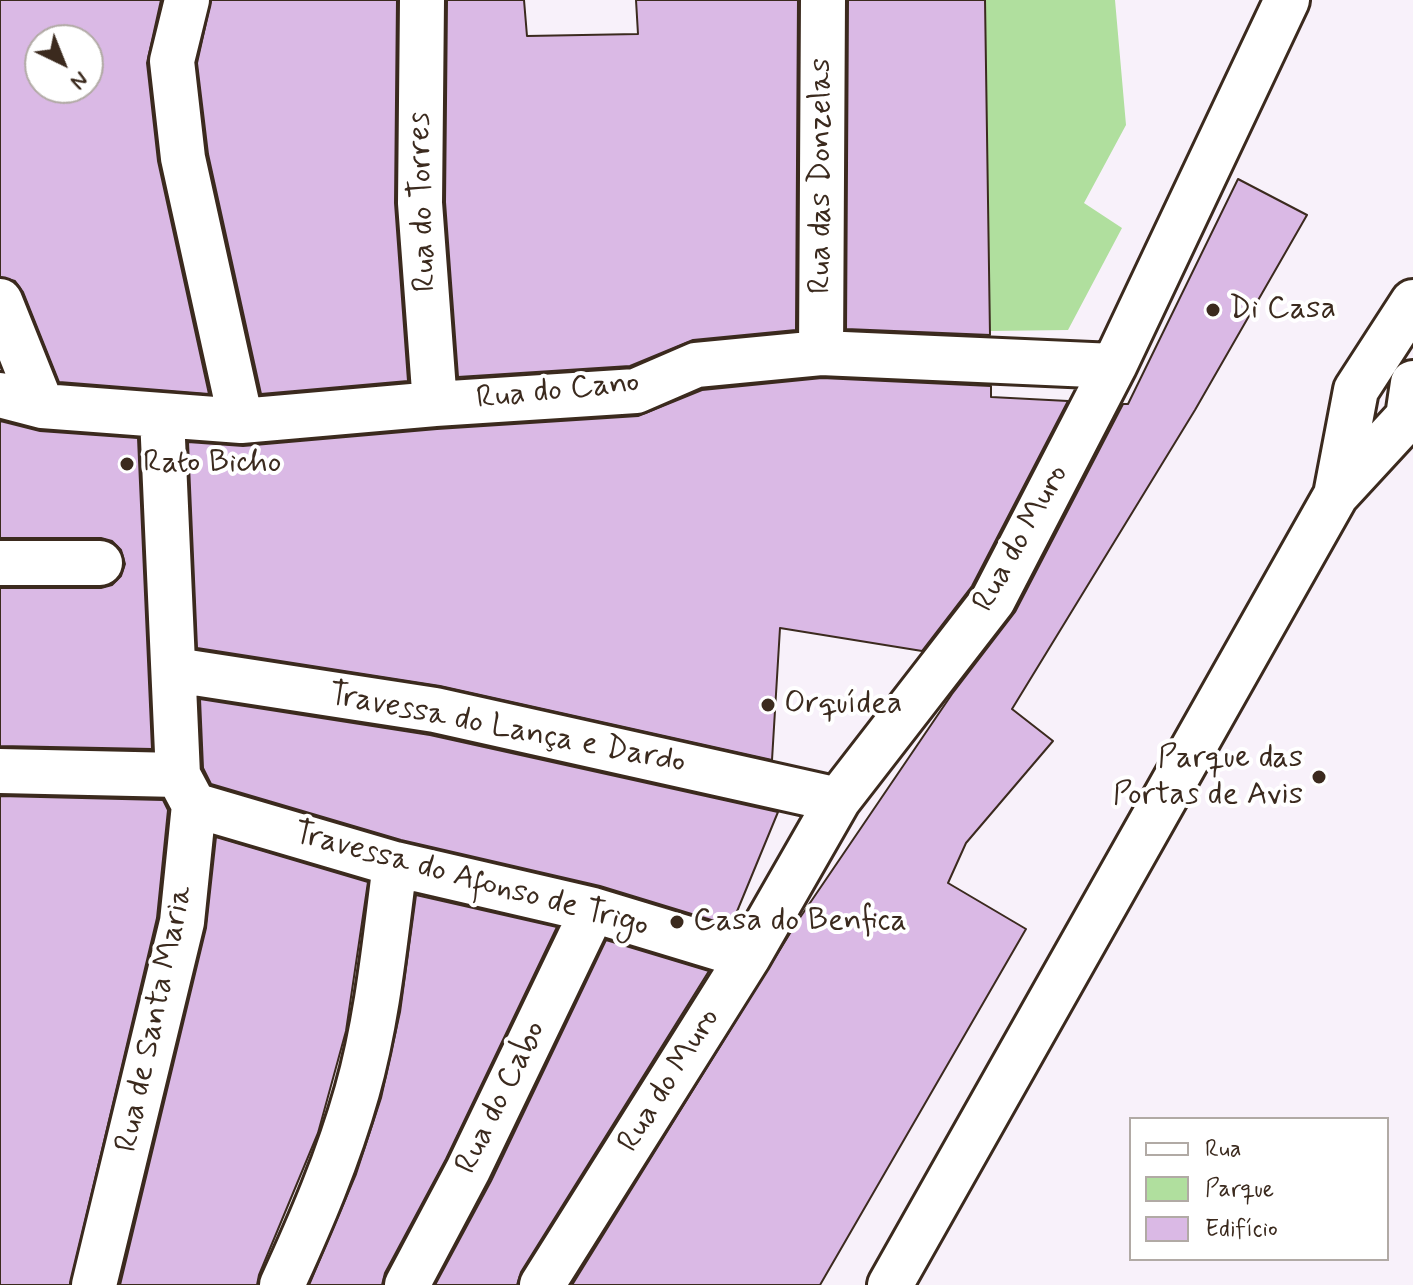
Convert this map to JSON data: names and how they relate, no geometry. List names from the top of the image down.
{
  "streets": {
    "street": [
      "Rua das Donzelas",
      "Rua do Torres",
      "Rua do Cano",
      "Rua do Muro",
      "Travessa do Lança e Dardo",
      "Travessa do Afonso de Trigo",
      "Rua de Santa Maria",
      "Rua do Cabo"
    ]
  },
  "crossings": [
    ["Rua das Donzelas", "Rua do Cano"],
    ["Rua do Torres", "Rua do Cano"],
    ["Rua do Cano", "Rua do Muro"],
    ["Rua do Cano", "Rua de Santa Maria"],
    ["Rua do Muro", "Travessa do Lança e Dardo"],
    ["Rua do Muro", "Travessa do Afonso de Trigo"],
    ["Travessa do Lança e Dardo", "Rua de Santa Maria"],
    ["Travessa do Afonso de Trigo", "Rua de Santa Maria"],
    ["Travessa do Afonso de Trigo", "Rua do Cabo"]
  ],
  "places": [
    "Di Casa",
    "Rato Bicho",
    "Orquídea",
    "Parque das Portas de Avis",
    "Casa do Benfica"
  ],
  "legend": ["Rua", "Parque", "Edifício"],
  "north": "bottom right"
}
